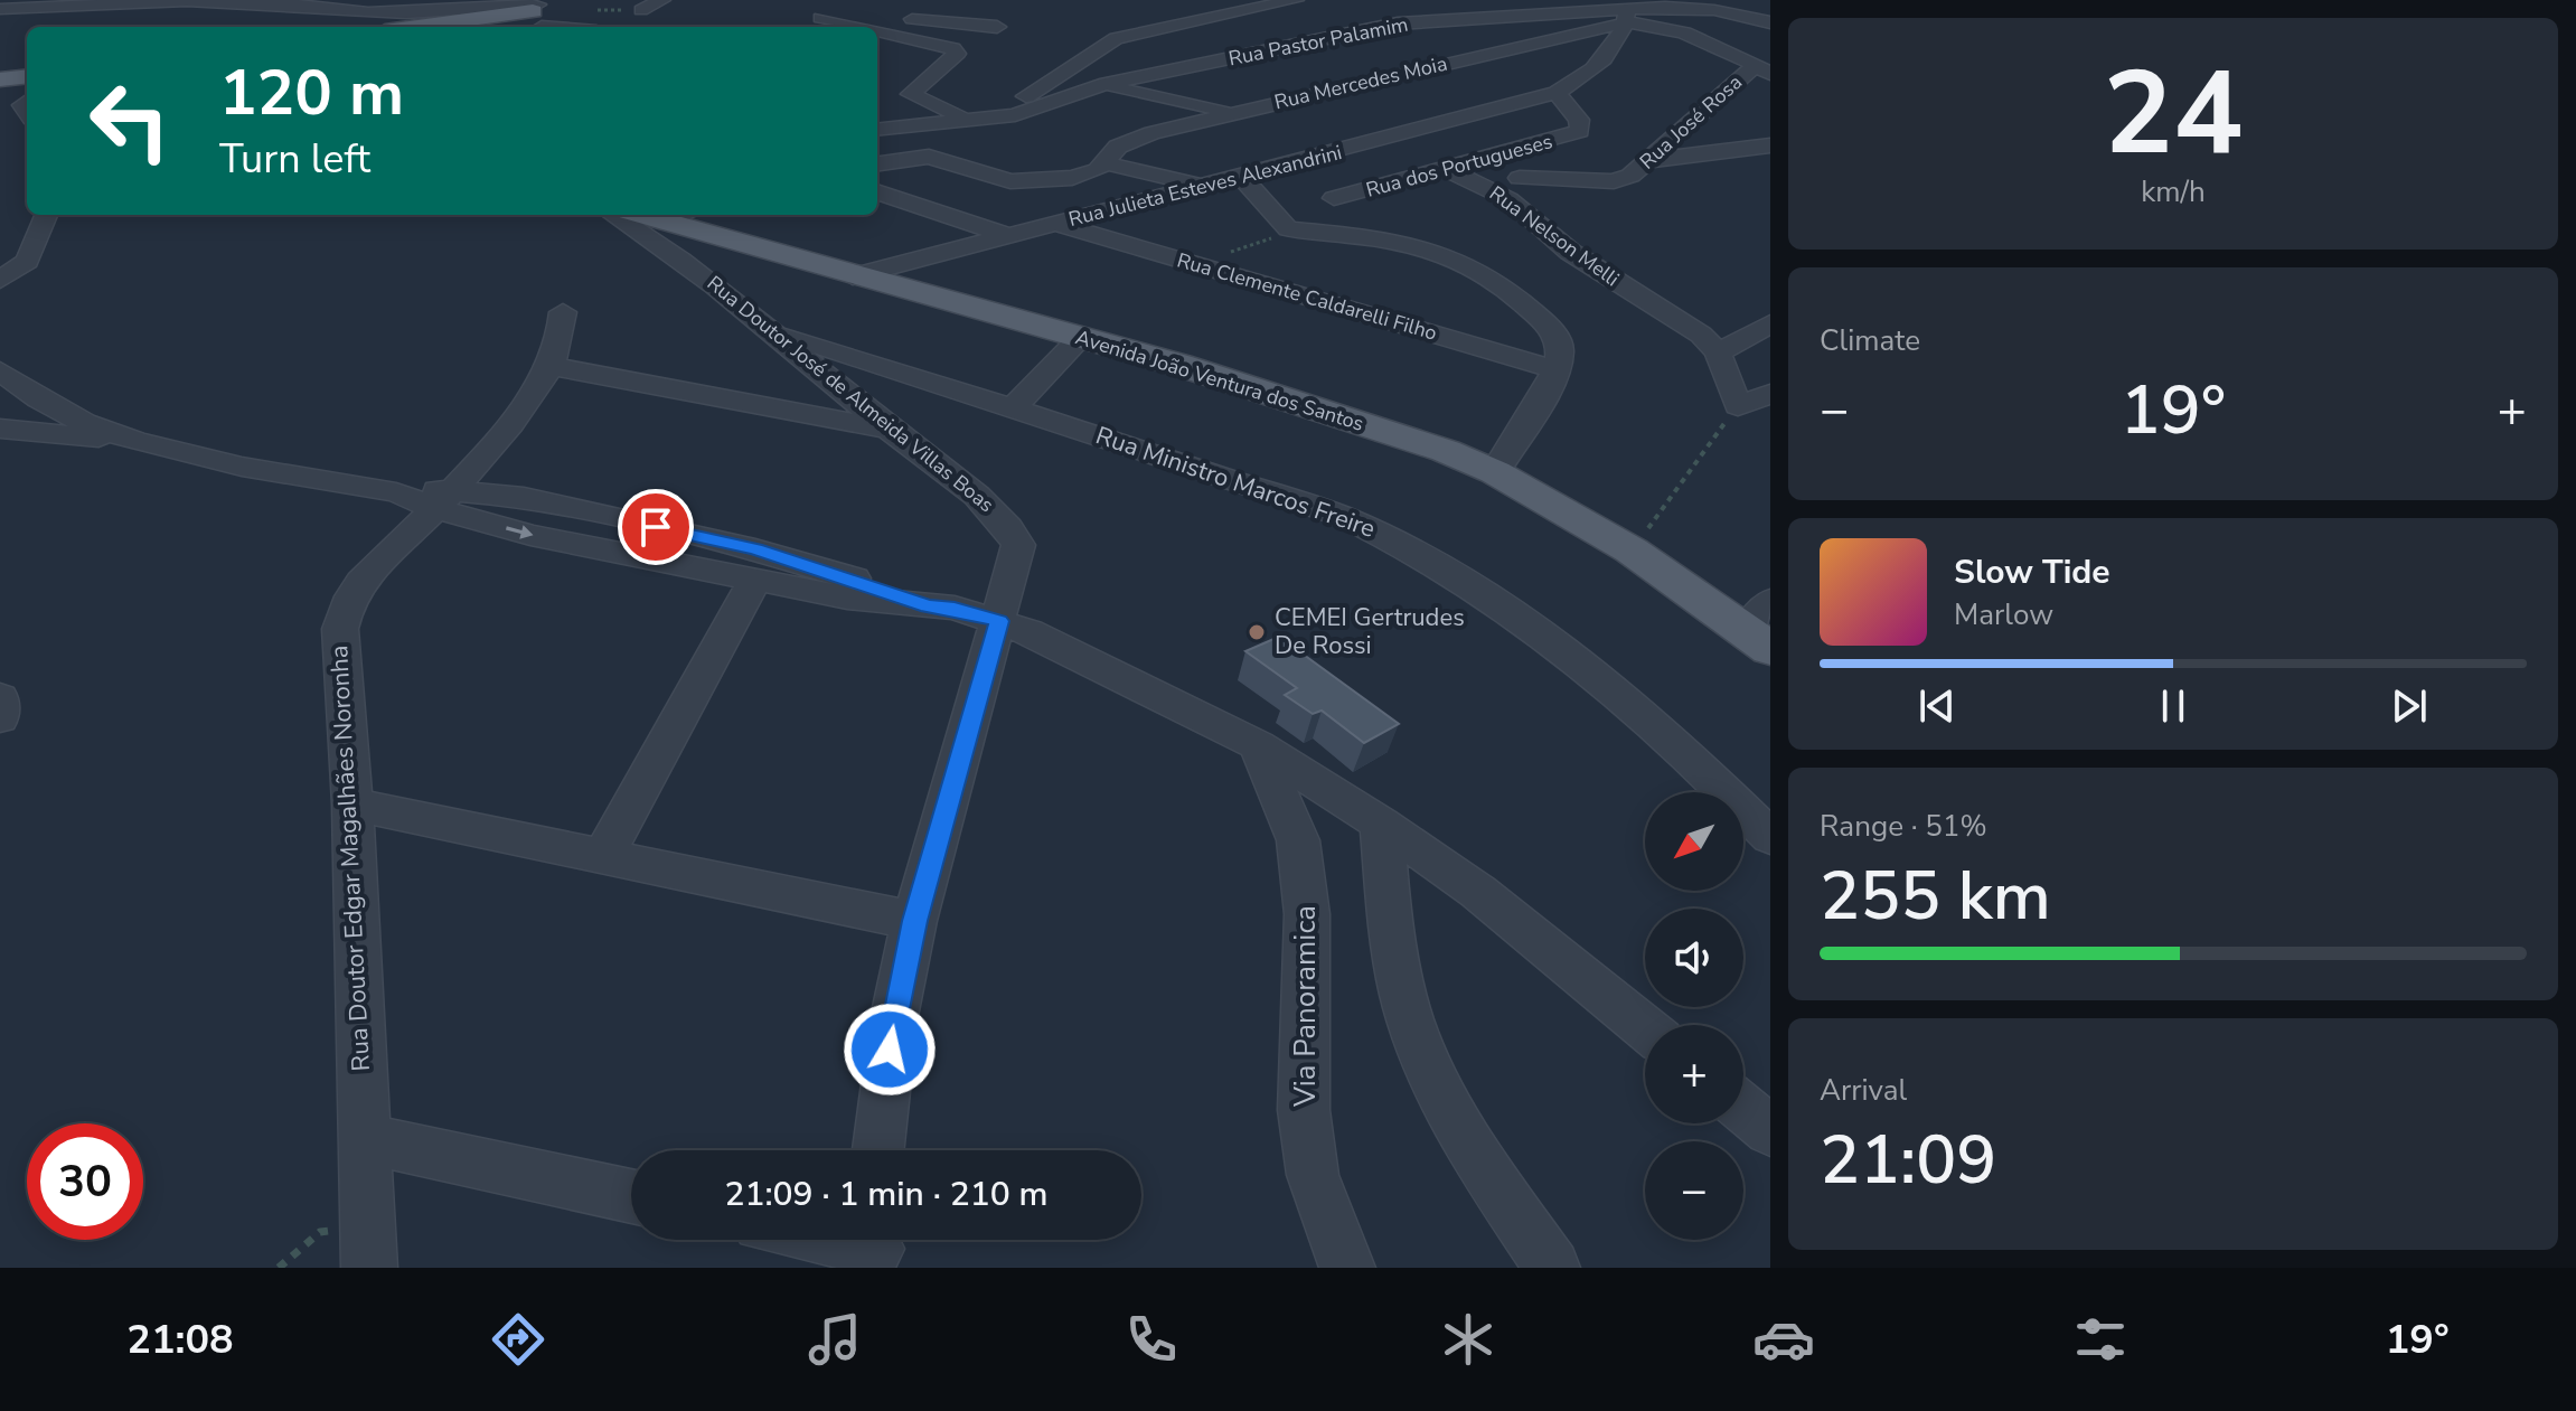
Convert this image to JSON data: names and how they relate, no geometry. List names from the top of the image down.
{
  "streets": {
    "main road": ["Avenida João Ventura dos Santos"],
    "street": [
      "Rua Pastor Palamim",
      "Rua Mercedes Moia",
      "Rua José Rosa",
      "Rua dos Portugueses",
      "Rua Julieta Esteves Alexandrini",
      "Rua Nelson Melli",
      "Rua Clemente Caldarelli Filho",
      "Rua Doutor José de Almeida Villas Boas",
      "Rua Ministro Marcos Freire",
      "Rua Doutor Edgar Magalhães Noronha",
      "Via Panoramica"
    ]
  },
  "crossings": [
    ["Rua Pastor Palamim", "Rua Mercedes Moia"],
    ["Rua Pastor Palamim", "Rua dos Portugueses"],
    ["Rua Mercedes Moia", "Rua dos Portugueses"],
    ["Rua dos Portugueses", "Rua Julieta Esteves Alexandrini"],
    ["Rua dos Portugueses", "Rua Nelson Melli"],
    ["Rua Julieta Esteves Alexandrini", "Rua Clemente Caldarelli Filho"],
    ["Rua Julieta Esteves Alexandrini", "Avenida João Ventura dos Santos"],
    ["Rua Doutor José de Almeida Villas Boas", "Rua Ministro Marcos Freire"]
  ],
  "places": ["CEMEI Gertrudes De Rossi"],
  "north": "bottom left",
  "page": {
    "tile": [
      ["24", "km/h"],
      "Climate",
      ["Range · 51%", "255 km"],
      ["Arrival", "21:09"]
    ],
    "turn": ["120 m", "Turn left"],
    "heat": ["−", "19°", "+"],
    "song": ["Slow Tide", "Marlow"],
    "map_buttons": ["+", "−"],
    "limit": "30",
    "trip": "21:09 · 1 min · 210 m",
    "tabs": ["21:08", "19°"]
  }
}
